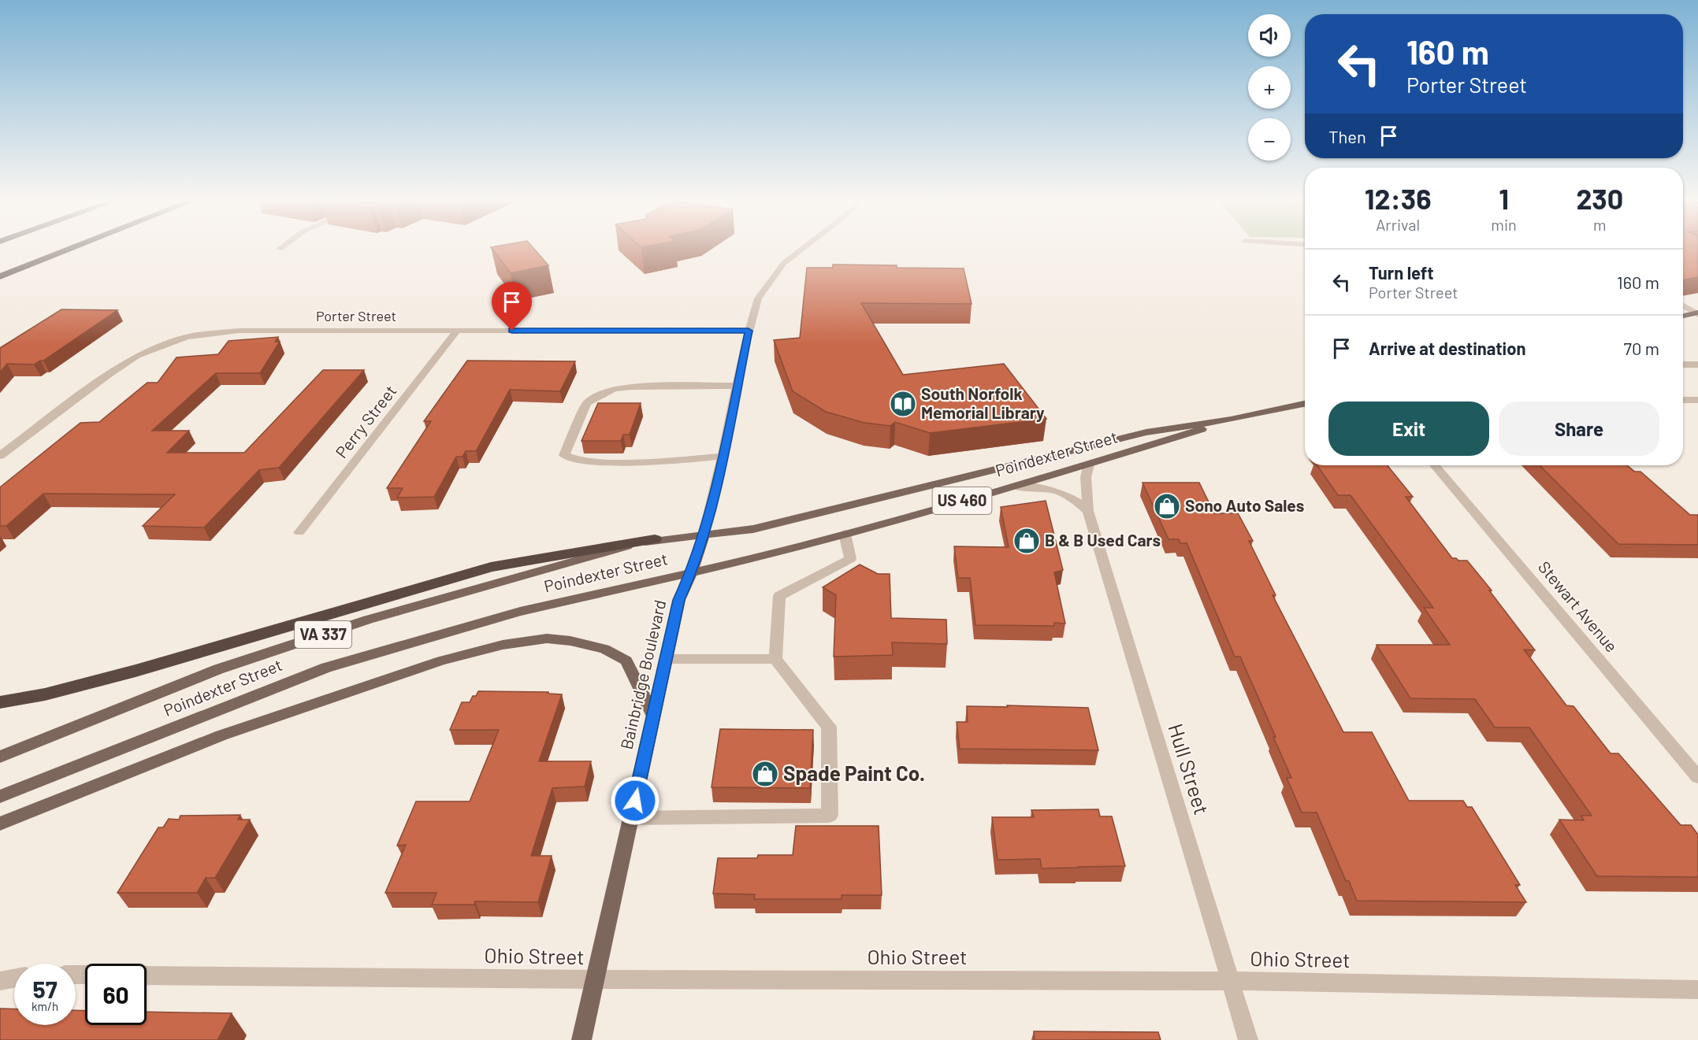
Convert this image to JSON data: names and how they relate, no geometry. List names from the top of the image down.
{
  "streets": {
    "main road": [
      "Poindexter Street",
      "US 460",
      "VA 337",
      "Bainbridge Boulevard"
    ],
    "street": [
      "Porter Street",
      "Perry Street",
      "Stewart Avenue",
      "Hull Street",
      "Ohio Street"
    ]
  },
  "crossings": [
    ["Porter Street", "Perry Street"],
    ["Porter Street", "Bainbridge Boulevard"],
    ["Poindexter Street", "Bainbridge Boulevard"],
    ["Poindexter Street", "Hull Street"],
    ["Bainbridge Boulevard", "Ohio Street"],
    ["Hull Street", "Ohio Street"]
  ],
  "places": {
    "library": ["South Norfolk Memorial Library"],
    "shop": ["Sono Auto Sales", "B & B Used Cars", "Spade Paint Co."]
  },
  "page": {
    "map_buttons": ["+", "−"],
    "turn": ["160 m", "Porter Street"],
    "then": "Then",
    "eta": [
      "12:36",
      "Arrival",
      "1",
      "min",
      "230",
      "m"
    ],
    "list": [
      {
        "name": "Turn left",
        "note": "Porter Street",
        "value": "160 m"
      },
      {
        "name": "Arrive at destination",
        "value": "70 m"
      }
    ],
    "buttons": ["Exit", "Share"],
    "speed": "57 km/h",
    "limit": "60"
  }
}
